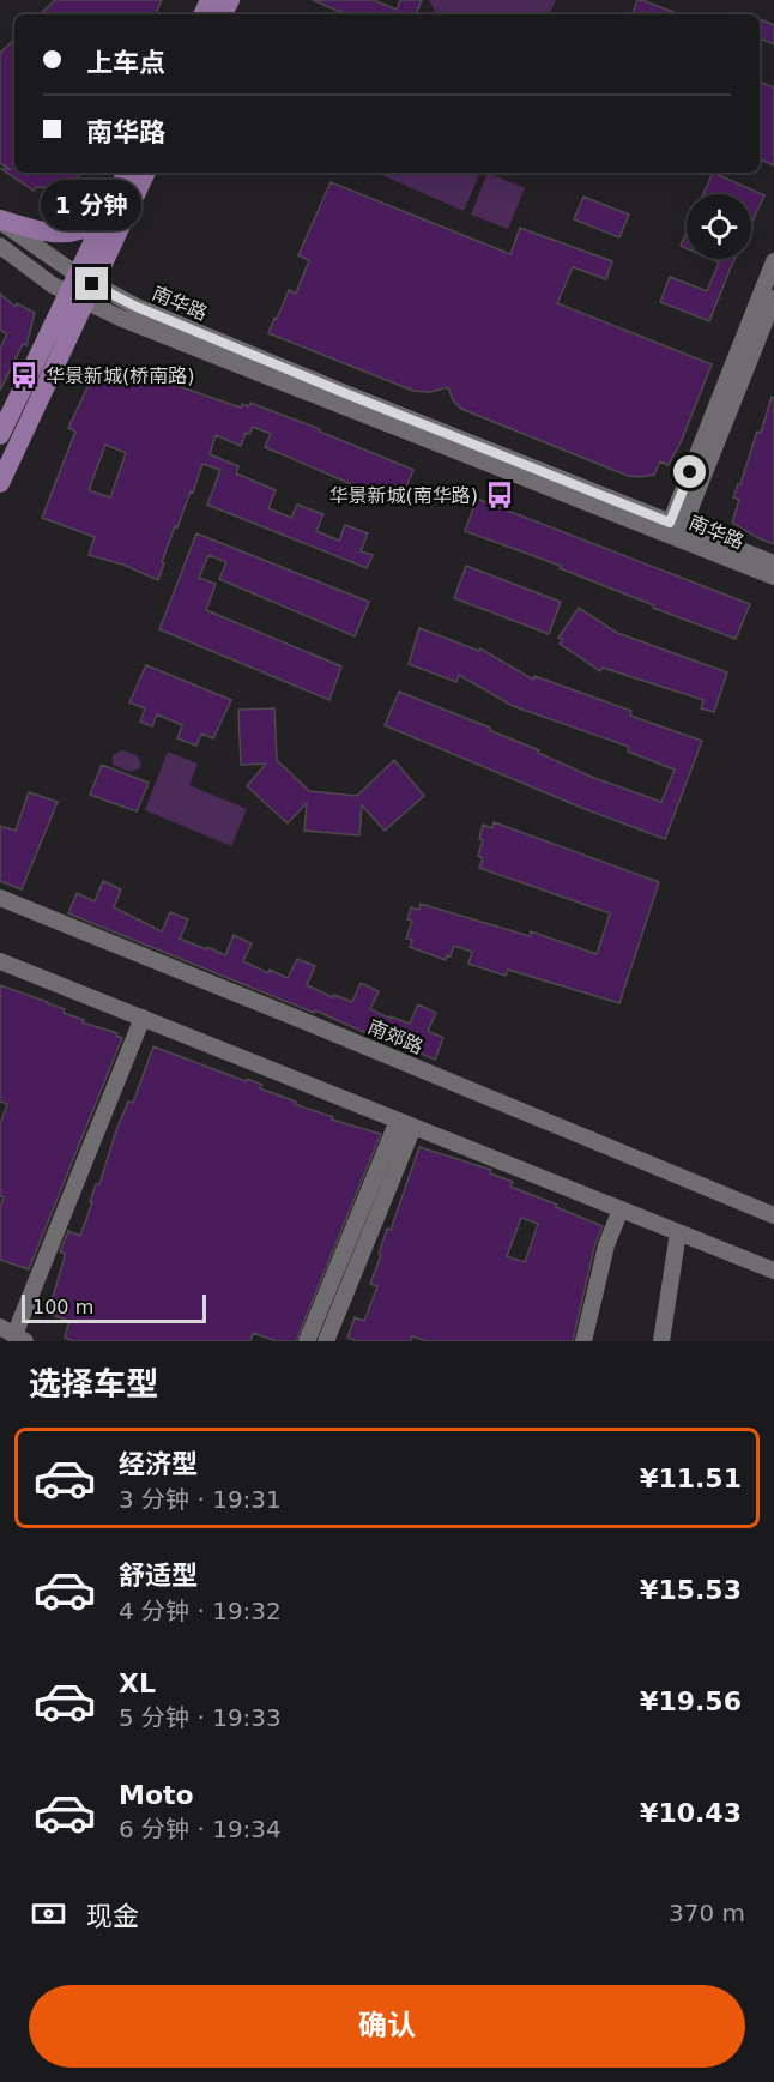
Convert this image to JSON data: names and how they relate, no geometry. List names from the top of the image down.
{
  "streets": {
    "street": ["南华路", "南郊路"]
  },
  "places": {
    "bus stop": ["华景新城(桥南路)", "华景新城(南华路)"]
  },
  "scale_bar": "100 m",
  "page": {
    "banner": ["上车点", "南华路"],
    "bubble": "1 分钟",
    "scale": "100 m",
    "heading": "选择车型",
    "list": [
      {
        "name": "经济型",
        "note": "3 分钟 · 19:31",
        "value": "¥11.51"
      },
      {
        "name": "舒适型",
        "note": "4 分钟 · 19:32",
        "value": "¥15.53"
      },
      {
        "name": "XL",
        "note": "5 分钟 · 19:33",
        "value": "¥19.56"
      },
      {
        "name": "Moto",
        "note": "6 分钟 · 19:34",
        "value": "¥10.43"
      }
    ],
    "pay": ["现金", "370 m"],
    "buttons": "确认"
  }
}
